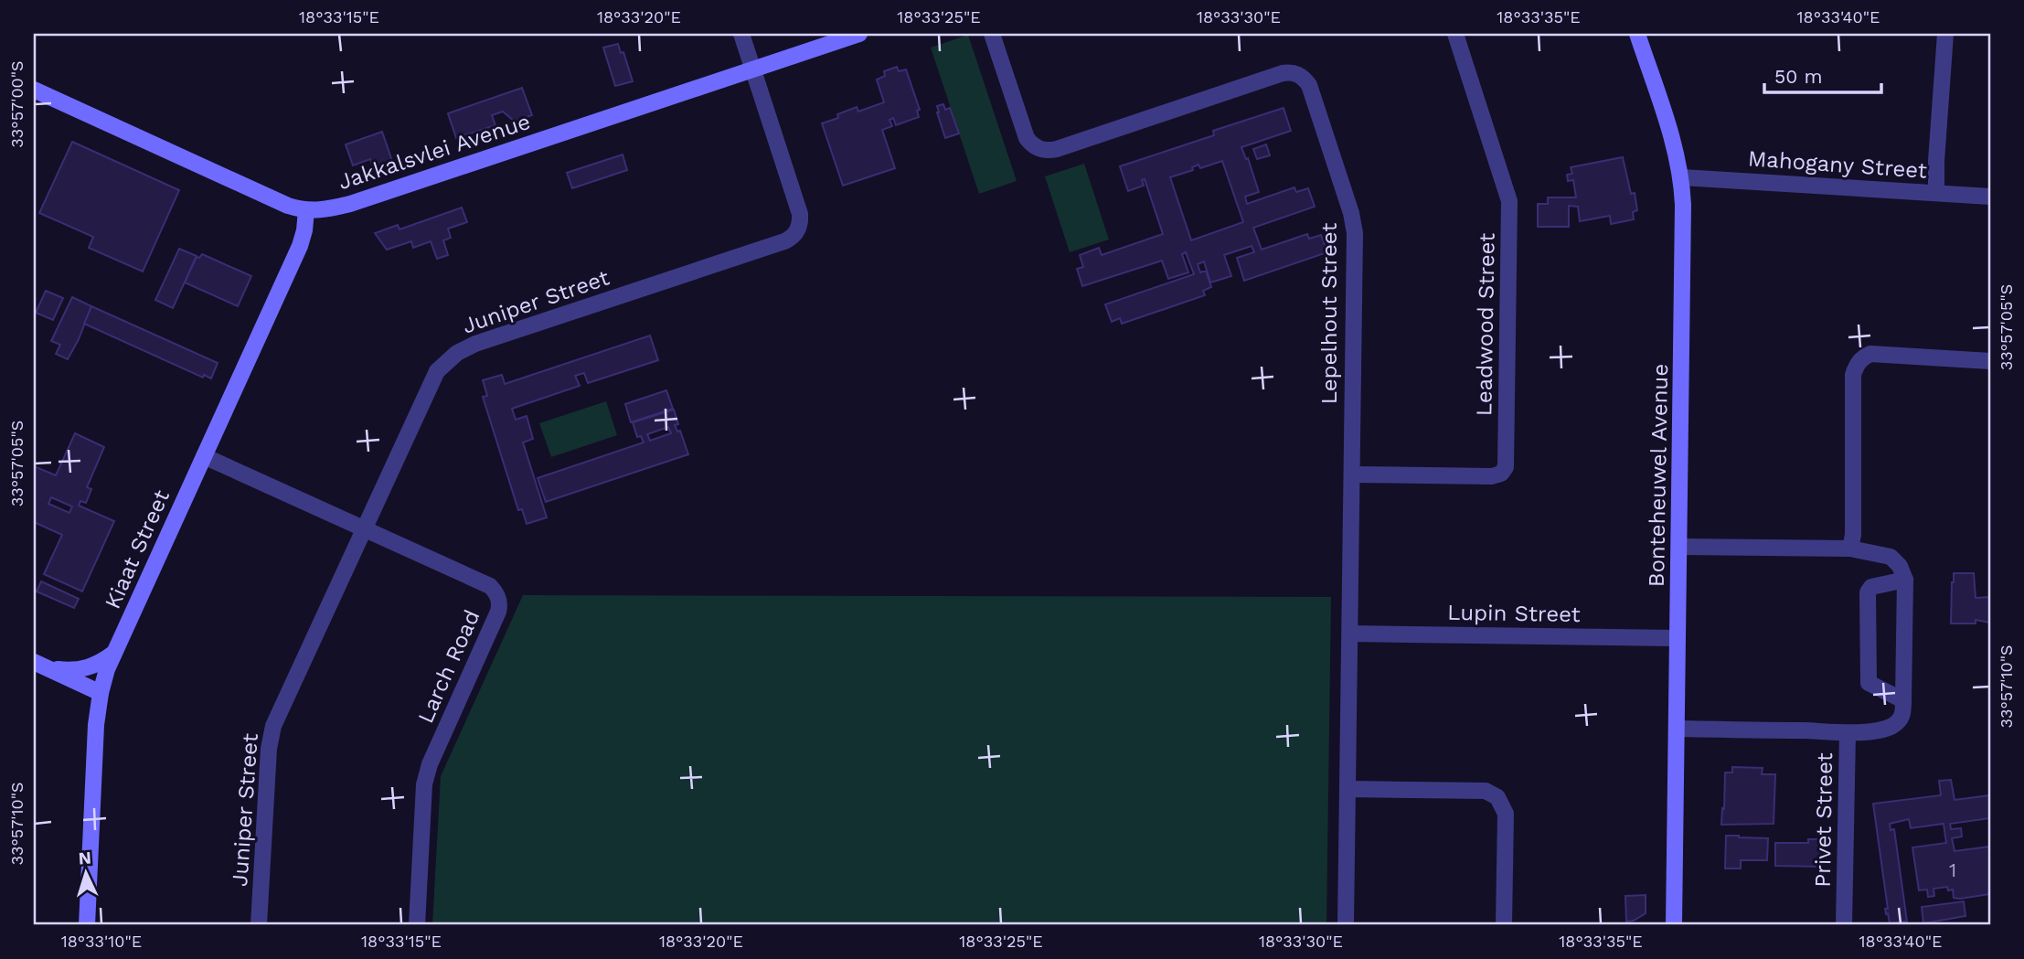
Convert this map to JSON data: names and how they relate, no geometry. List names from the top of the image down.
{
  "streets": {
    "street": [
      "Jakkalsvlei Avenue",
      "Mahogany Street",
      "Juniper Street",
      "Lepelhout Street",
      "Leadwood Street",
      "Bonteheuwel Avenue",
      "Kiaat Street",
      "Lupin Street",
      "Larch Road",
      "Privet Street"
    ]
  },
  "crossings": [
    ["Jakkalsvlei Avenue", "Juniper Street"],
    ["Jakkalsvlei Avenue", "Kiaat Street"],
    ["Mahogany Street", "Bonteheuwel Avenue"],
    ["Juniper Street", "Larch Road"],
    ["Lepelhout Street", "Leadwood Street"],
    ["Lepelhout Street", "Lupin Street"],
    ["Bonteheuwel Avenue", "Lupin Street"],
    ["Bonteheuwel Avenue", "Privet Street"],
    ["Kiaat Street", "Larch Road"]
  ],
  "house_numbers": ["1"],
  "scale_bar": "50 m",
  "north": "top",
  "coordinates": [
    "18°33'15\"E",
    "18°33'20\"E",
    "18°33'25\"E",
    "18°33'30\"E",
    "18°33'35\"E",
    "18°33'40\"E",
    "33°57'00\"S",
    "33°57'05\"S",
    "33°57'10\"S",
    "18°33'10\"E"
  ]
}
